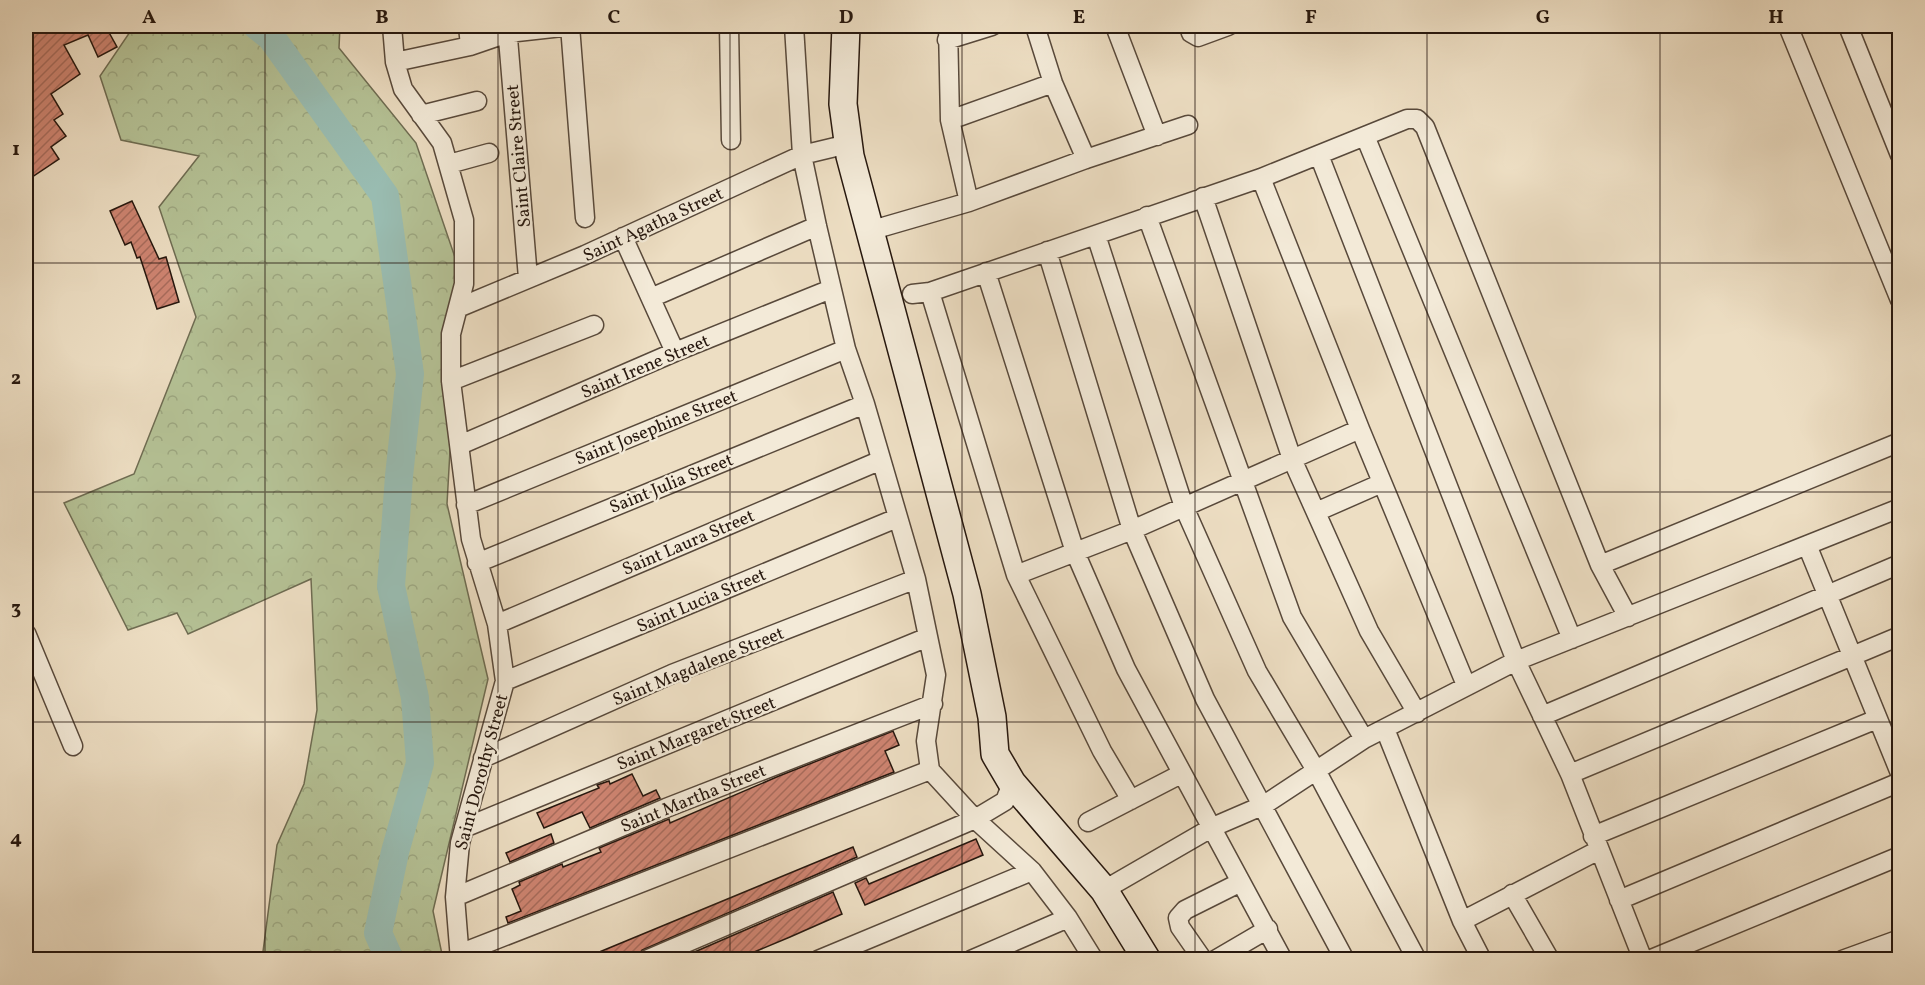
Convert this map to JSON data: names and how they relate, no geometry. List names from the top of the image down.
{
  "streets": {
    "street": [
      "Saint Claire Street",
      "Saint Agatha Street",
      "Saint Irene Street",
      "Saint Josephine Street",
      "Saint Julia Street",
      "Saint Laura Street",
      "Saint Lucia Street",
      "Saint Magdalene Street",
      "Saint Margaret Street",
      "Saint Dorothy Street",
      "Saint Martha Street"
    ]
  },
  "crossings": [
    ["Saint Claire Street", "Saint Agatha Street"],
    ["Saint Agatha Street", "Saint Dorothy Street"],
    ["Saint Irene Street", "Saint Dorothy Street"],
    ["Saint Josephine Street", "Saint Dorothy Street"],
    ["Saint Julia Street", "Saint Dorothy Street"],
    ["Saint Laura Street", "Saint Dorothy Street"],
    ["Saint Lucia Street", "Saint Dorothy Street"],
    ["Saint Magdalene Street", "Saint Dorothy Street"],
    ["Saint Margaret Street", "Saint Dorothy Street"],
    ["Saint Dorothy Street", "Saint Martha Street"]
  ],
  "grid": {
    "columns": [
      "A",
      "B",
      "C",
      "D",
      "E",
      "F",
      "G",
      "H"
    ],
    "rows": [
      "1",
      "2",
      "3",
      "4"
    ]
  }
}
